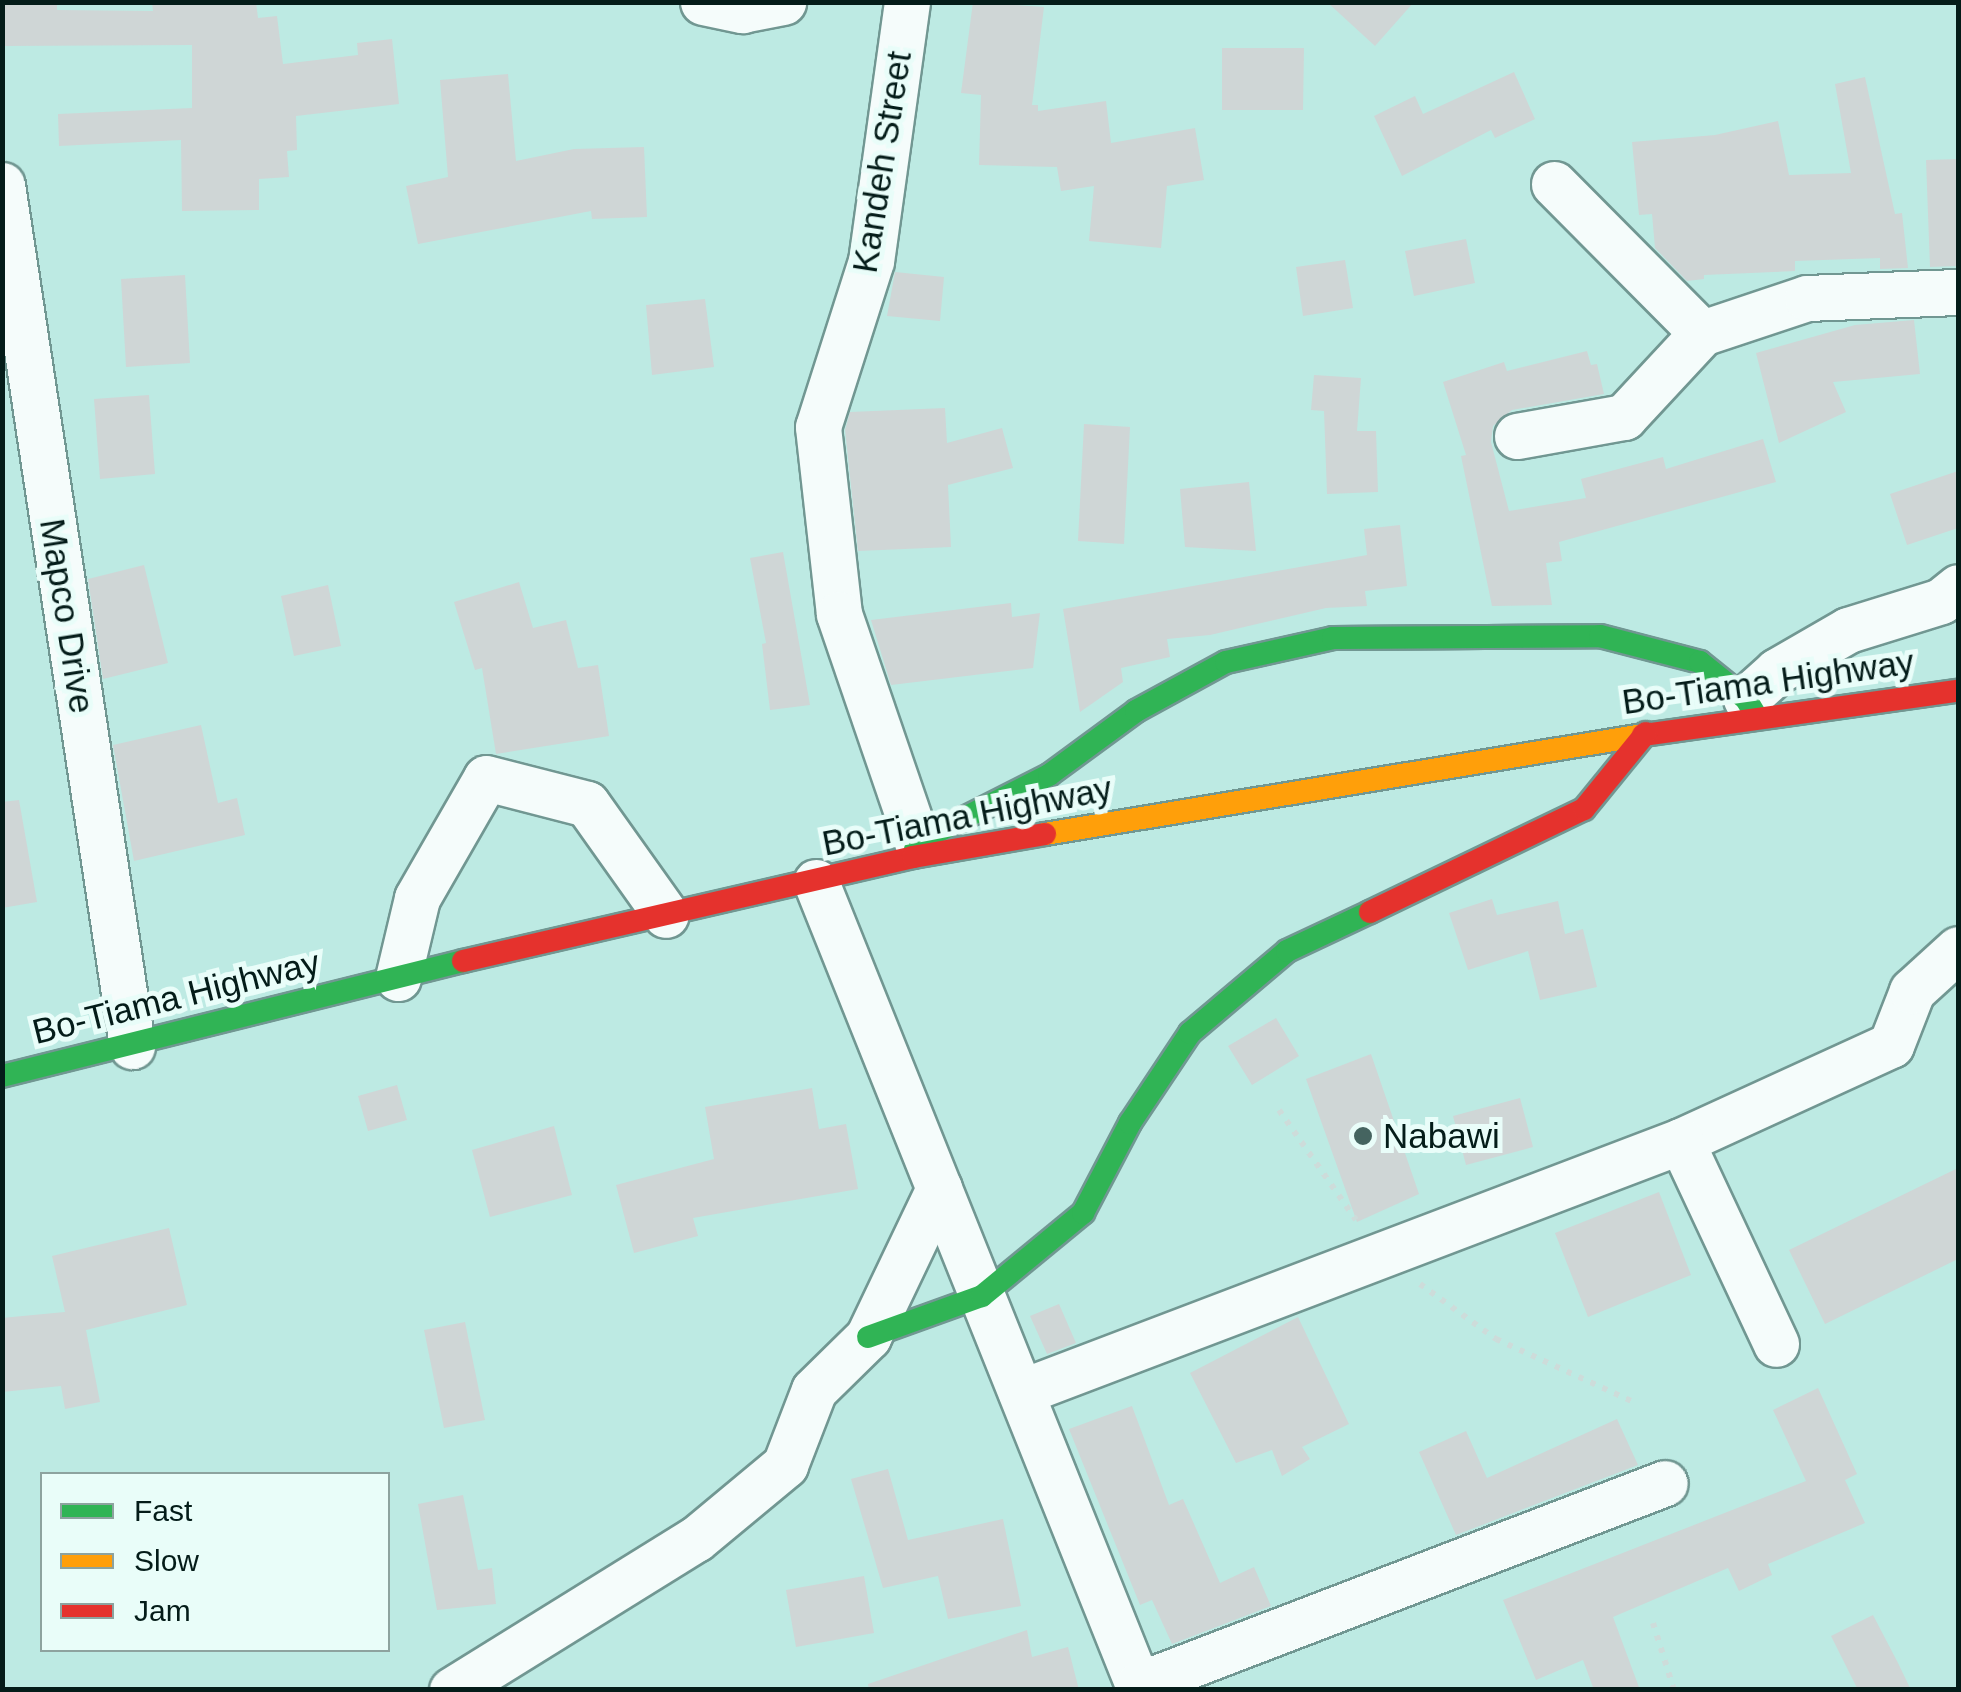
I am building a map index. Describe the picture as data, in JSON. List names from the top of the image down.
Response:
{
  "streets": {
    "main road": ["Bo-Tiama Highway"],
    "street": ["Kandeh Street", "Mapco Drive"]
  },
  "crossings": [
    ["Kandeh Street", "Bo-Tiama Highway"],
    ["Mapco Drive", "Bo-Tiama Highway"]
  ],
  "places": ["Nabawi"],
  "legend": ["Fast", "Slow", "Jam"]
}
